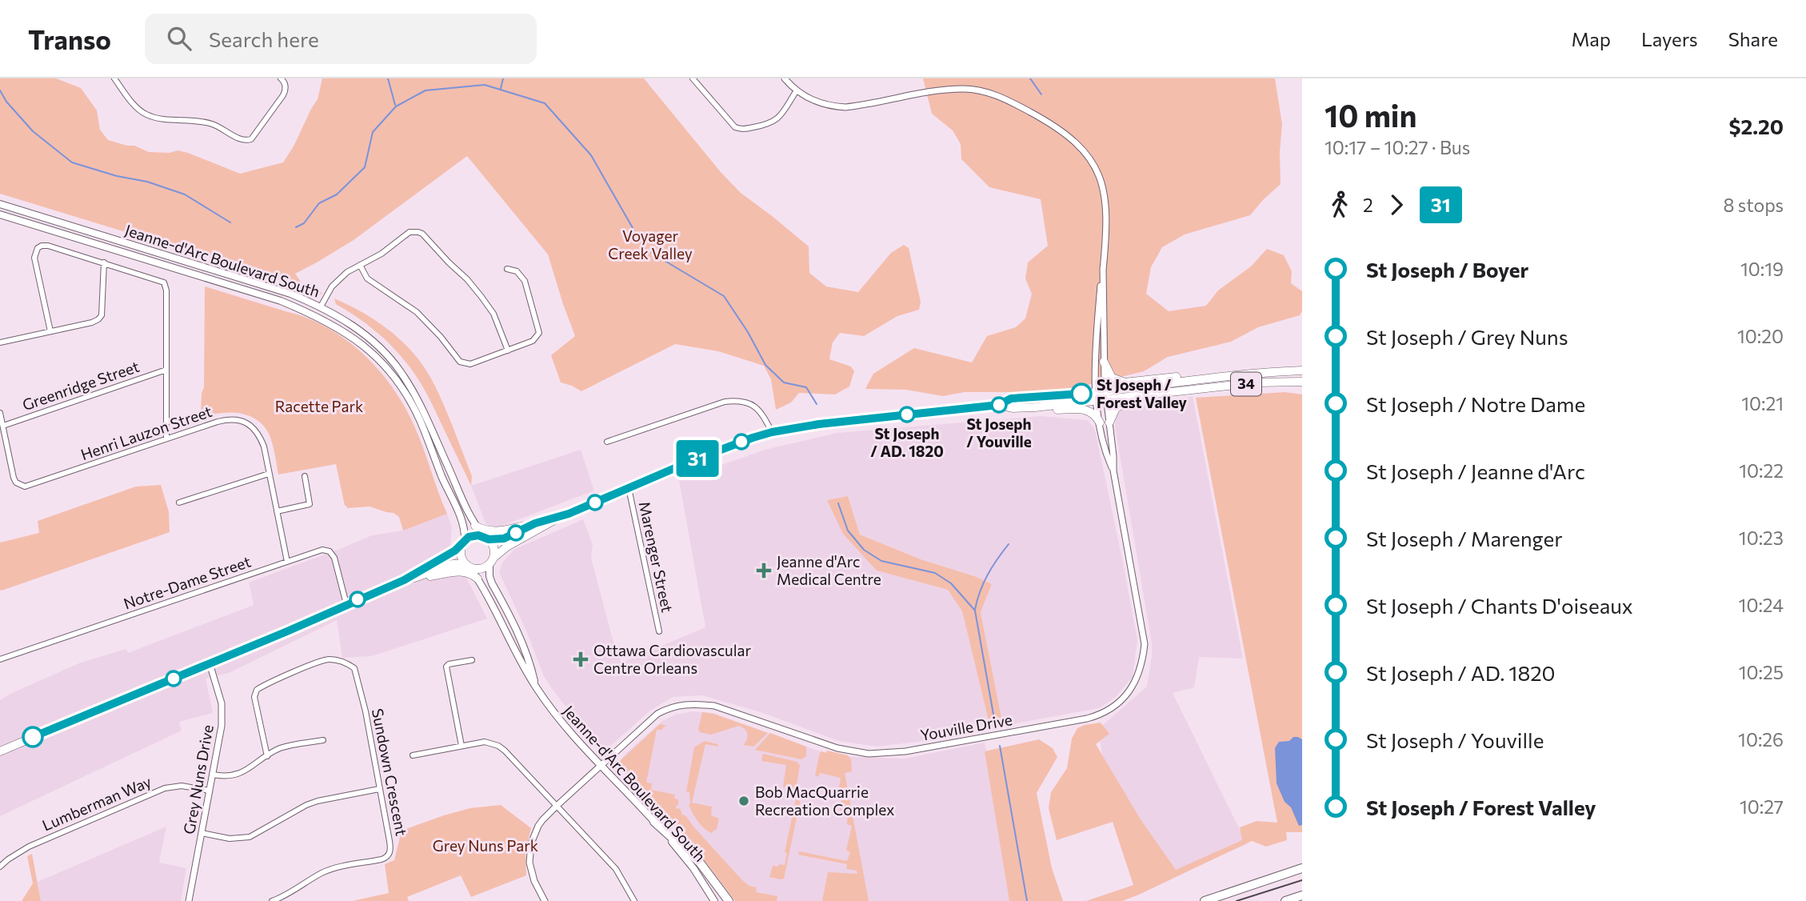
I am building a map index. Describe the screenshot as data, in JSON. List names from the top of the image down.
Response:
{
  "streets": {
    "main road": ["Jeanne-d'Arc Boulevard South", "34"],
    "street": [
      "Greenridge Street",
      "Henri Lauzon Street",
      "Marenger Street",
      "Notre-Dame Street",
      "Youville Drive",
      "Sundown Crescent",
      "Grey Nuns Drive",
      "Lumberman Way"
    ]
  },
  "crossings": [
    ["Jeanne-d'Arc Boulevard South", "34"],
    ["Jeanne-d'Arc Boulevard South", "Youville Drive"],
    ["34", "Marenger Street"],
    ["34", "Notre-Dame Street"],
    ["34", "Youville Drive"],
    ["34", "Grey Nuns Drive"],
    ["Greenridge Street", "Henri Lauzon Street"],
    ["Henri Lauzon Street", "Notre-Dame Street"],
    ["Grey Nuns Drive", "Lumberman Way"]
  ],
  "parks": ["Voyager Creek Valley", "Racette Park", "Grey Nuns Park"],
  "places": {
    "other": [
      "St Joseph / Forest Valley",
      "St Joseph / Youville",
      "St Joseph / AD. 1820",
      "Bob MacQuarrie Recreation Complex"
    ],
    "health": ["Jeanne d'Arc Medical Centre", "Ottawa Cardiovascular Centre Orleans"]
  },
  "lines": ["bus line 31"],
  "page": {
    "header": "Transo",
    "search": "Search here",
    "nav": ["Map", "Layers", "Share"],
    "on_map": "31",
    "heading": ["10 min", "10:17 – 10:27 · Bus", "$2.20"],
    "legs": ["2", "31", "8 stops"],
    "list": [
      {
        "name": "St Joseph / Boyer",
        "value": "10:19"
      },
      {
        "name": "St Joseph / Grey Nuns",
        "value": "10:20"
      },
      {
        "name": "St Joseph / Notre Dame",
        "value": "10:21"
      },
      {
        "name": "St Joseph / Jeanne d'Arc",
        "value": "10:22"
      },
      {
        "name": "St Joseph / Marenger",
        "value": "10:23"
      },
      {
        "name": "St Joseph / Chants D'oiseaux",
        "value": "10:24"
      },
      {
        "name": "St Joseph / AD. 1820",
        "value": "10:25"
      },
      {
        "name": "St Joseph / Youville",
        "value": "10:26"
      },
      {
        "name": "St Joseph / Forest Valley",
        "value": "10:27"
      }
    ]
  }
}
